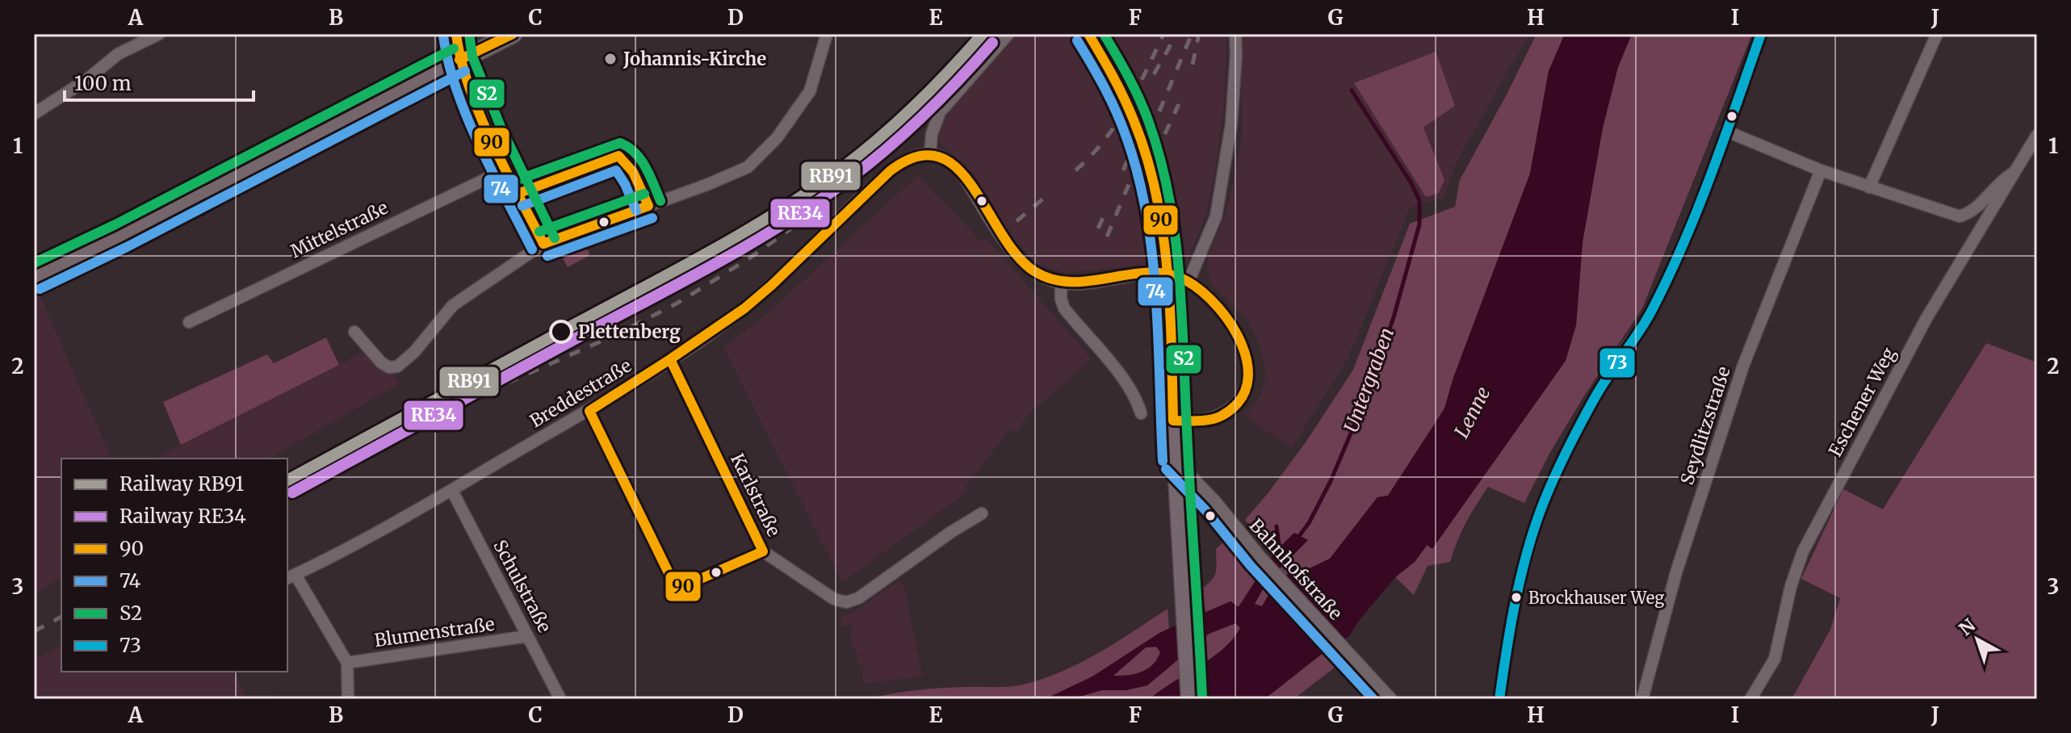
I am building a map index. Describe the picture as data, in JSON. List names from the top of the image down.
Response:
{
  "streets": {
    "street": [
      "Mittelstraße",
      "Breddestraße",
      "Eschener Weg",
      "Seydlitzstraße",
      "Karlstraße",
      "Bahnhofstraße",
      "Schulstraße",
      "Blumenstraße"
    ]
  },
  "crossings": [
    ["Breddestraße", "Karlstraße"],
    ["Breddestraße", "Schulstraße"],
    ["Schulstraße", "Blumenstraße"]
  ],
  "water": ["Untergraben", "Lenne"],
  "places": ["Johannis-Kirche", "Plettenberg", "Brockhauser Weg"],
  "lines": [
    "rail line RB91",
    "transit line 90",
    "transit line S2",
    "transit line 73",
    "transit line 74",
    "rail line RE34"
  ],
  "legend": [
    "Railway RB91",
    "Railway RE34",
    "90",
    "74",
    "S2",
    "73"
  ],
  "scale_bar": "100 m",
  "north": "top left",
  "grid": {
    "columns": [
      "A",
      "B",
      "C",
      "D",
      "E",
      "F",
      "G",
      "H",
      "I",
      "J"
    ],
    "rows": ["1", "2", "3"]
  }
}
